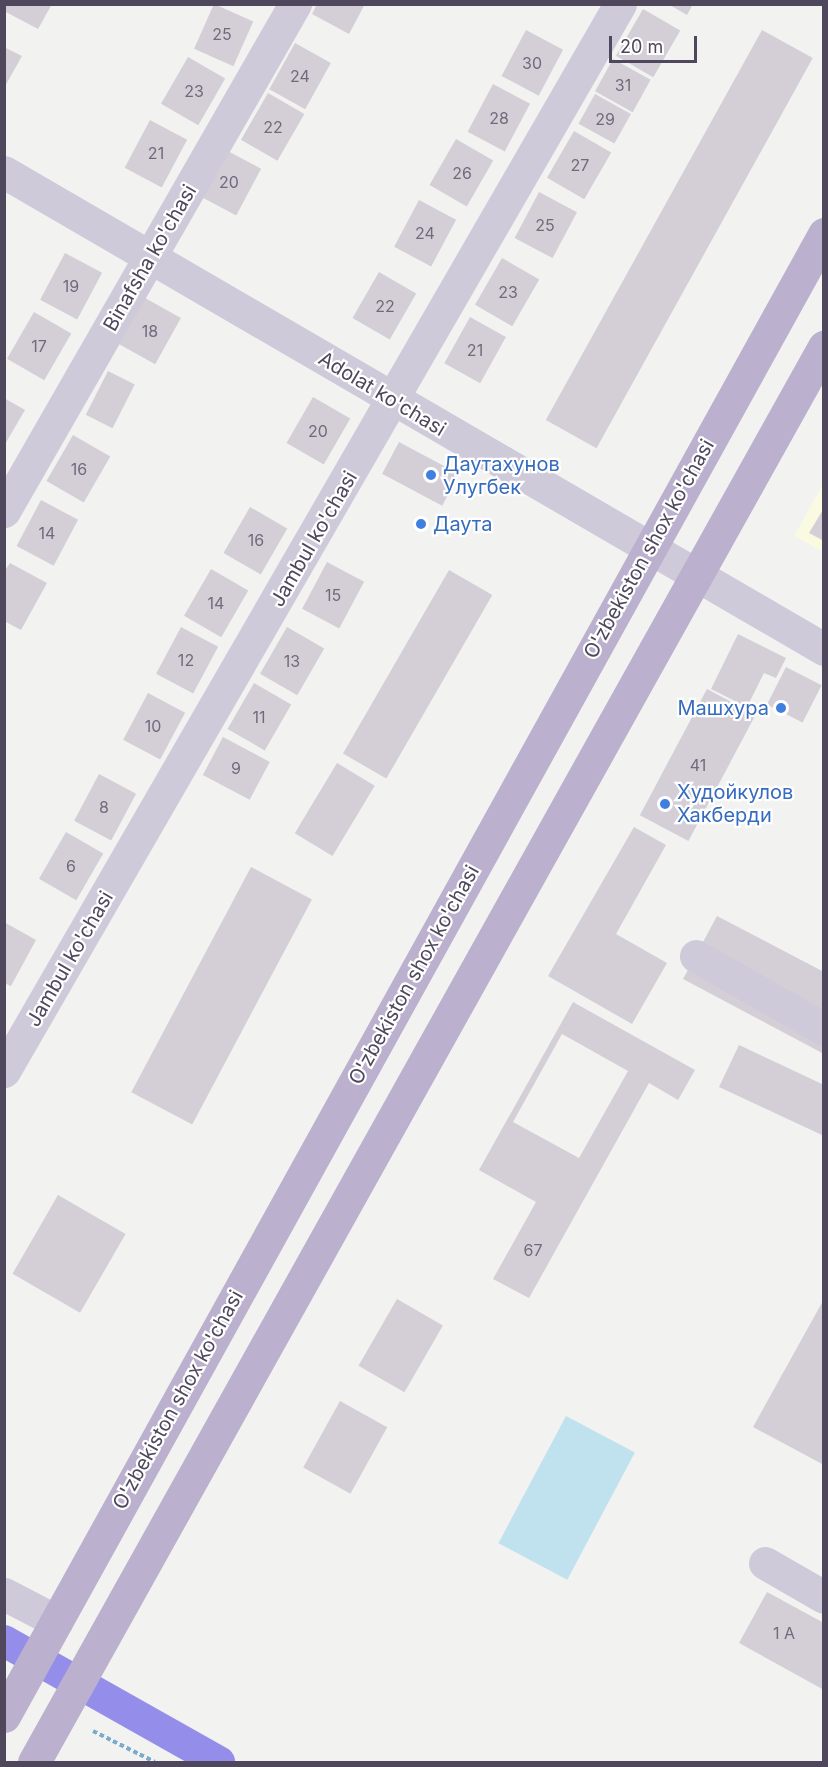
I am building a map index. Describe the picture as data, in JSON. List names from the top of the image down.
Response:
{
  "streets": {
    "main road": ["O'zbekiston shox ko'chasi"],
    "street": ["Binafsha ko'chasi", "Adolat ko'chasi", "Jambul ko'chasi"]
  },
  "crossings": [
    ["Binafsha ko'chasi", "Adolat ko'chasi"],
    ["Adolat ko'chasi", "Jambul ko'chasi"],
    ["Adolat ko'chasi", "O'zbekiston shox ko'chasi"]
  ],
  "places": [
    "Даутахунов Улугбек",
    "Даута",
    "Машхура",
    "Худойкулов Хакберди"
  ],
  "house_numbers": [
    "25",
    "30",
    "24",
    "31",
    "23",
    "28",
    "29",
    "22",
    "21",
    "27",
    "26",
    "20",
    "25",
    "24",
    "19",
    "23",
    "22",
    "18",
    "17",
    "21",
    "20",
    "16",
    "14",
    "16",
    "15",
    "14",
    "12",
    "13",
    "11",
    "10",
    "41",
    "9",
    "8",
    "6",
    "67",
    "1 А"
  ],
  "scale_bar": "20 m"
}
